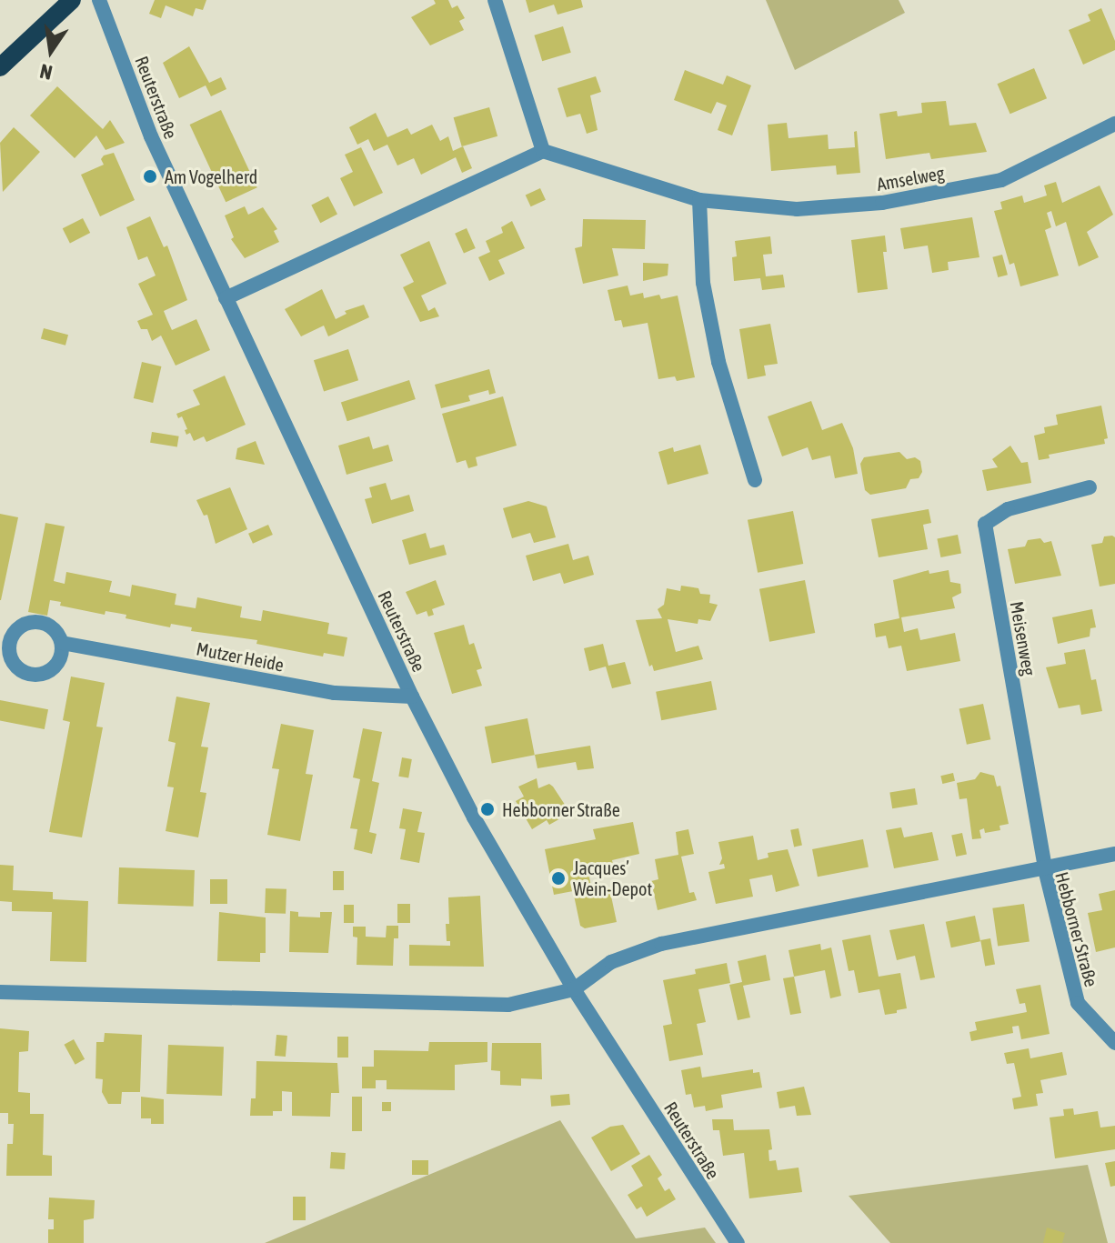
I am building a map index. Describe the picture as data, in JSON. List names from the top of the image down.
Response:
{
  "streets": {
    "street": [
      "Reuterstraße",
      "Amselweg",
      "Meisenweg",
      "Mutzer Heide",
      "Hebborner Straße"
    ]
  },
  "crossings": [
    ["Reuterstraße", "Mutzer Heide"],
    ["Reuterstraße", "Hebborner Straße"],
    ["Meisenweg", "Hebborner Straße"]
  ],
  "places": ["Am Vogelherd", "Hebborner Straße", "Jacques’ Wein-Depot"],
  "north": "bottom"
}
